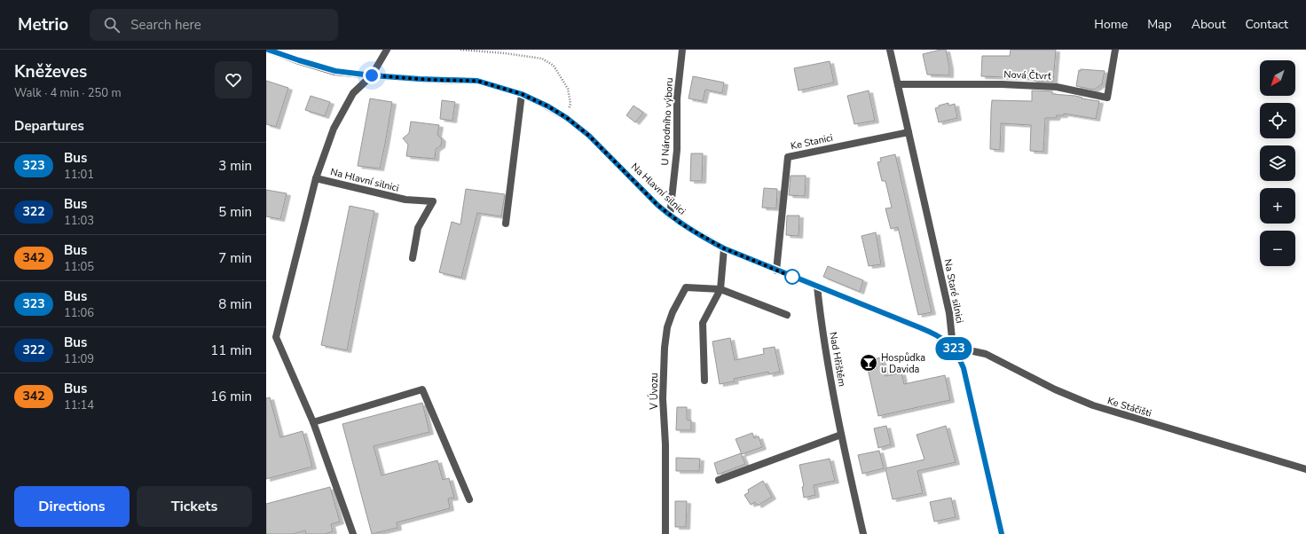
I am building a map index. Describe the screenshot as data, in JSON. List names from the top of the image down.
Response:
{
  "streets": {
    "street": [
      "Nová Čtvrť",
      "U Národního výboru",
      "Ke Stanici",
      "Na Hlavní silnici",
      "Na Staré silnici",
      "Nad Hřištěm",
      "V Úvozu",
      "Ke Stáčišti"
    ]
  },
  "crossings": [
    ["Nová Čtvrť", "Na Staré silnici"],
    ["U Národního výboru", "Na Hlavní silnici"],
    ["Ke Stanici", "Na Hlavní silnici"],
    ["Ke Stanici", "Na Staré silnici"],
    ["Na Hlavní silnici", "Na Staré silnici"],
    ["Na Hlavní silnici", "Nad Hřištěm"],
    ["Na Hlavní silnici", "Ke Stáčišti"],
    ["Na Staré silnici", "Ke Stáčišti"]
  ],
  "places": {
    "bar": ["Hospůdka u Davida"]
  },
  "lines": ["bus line 323"],
  "north": "bottom left",
  "page": {
    "header": "Metrio",
    "search": "Search here",
    "nav": [
      "Home",
      "Map",
      "About",
      "Contact"
    ],
    "heading": [
      ["Kněževes", "Walk · 4 min · 250 m"],
      "Departures"
    ],
    "on_map": "323",
    "map_buttons": ["+", "−"],
    "list": [
      {
        "mark": "323",
        "name": "Bus",
        "note": "11:01",
        "value": "3 min"
      },
      {
        "mark": "322",
        "name": "Bus",
        "note": "11:03",
        "value": "5 min"
      },
      {
        "mark": "342",
        "name": "Bus",
        "note": "11:05",
        "value": "7 min"
      },
      {
        "mark": "323",
        "name": "Bus",
        "note": "11:06",
        "value": "8 min"
      },
      {
        "mark": "322",
        "name": "Bus",
        "note": "11:09",
        "value": "11 min"
      },
      {
        "mark": "342",
        "name": "Bus",
        "note": "11:14",
        "value": "16 min"
      }
    ],
    "buttons": ["Directions", "Tickets"]
  }
}
